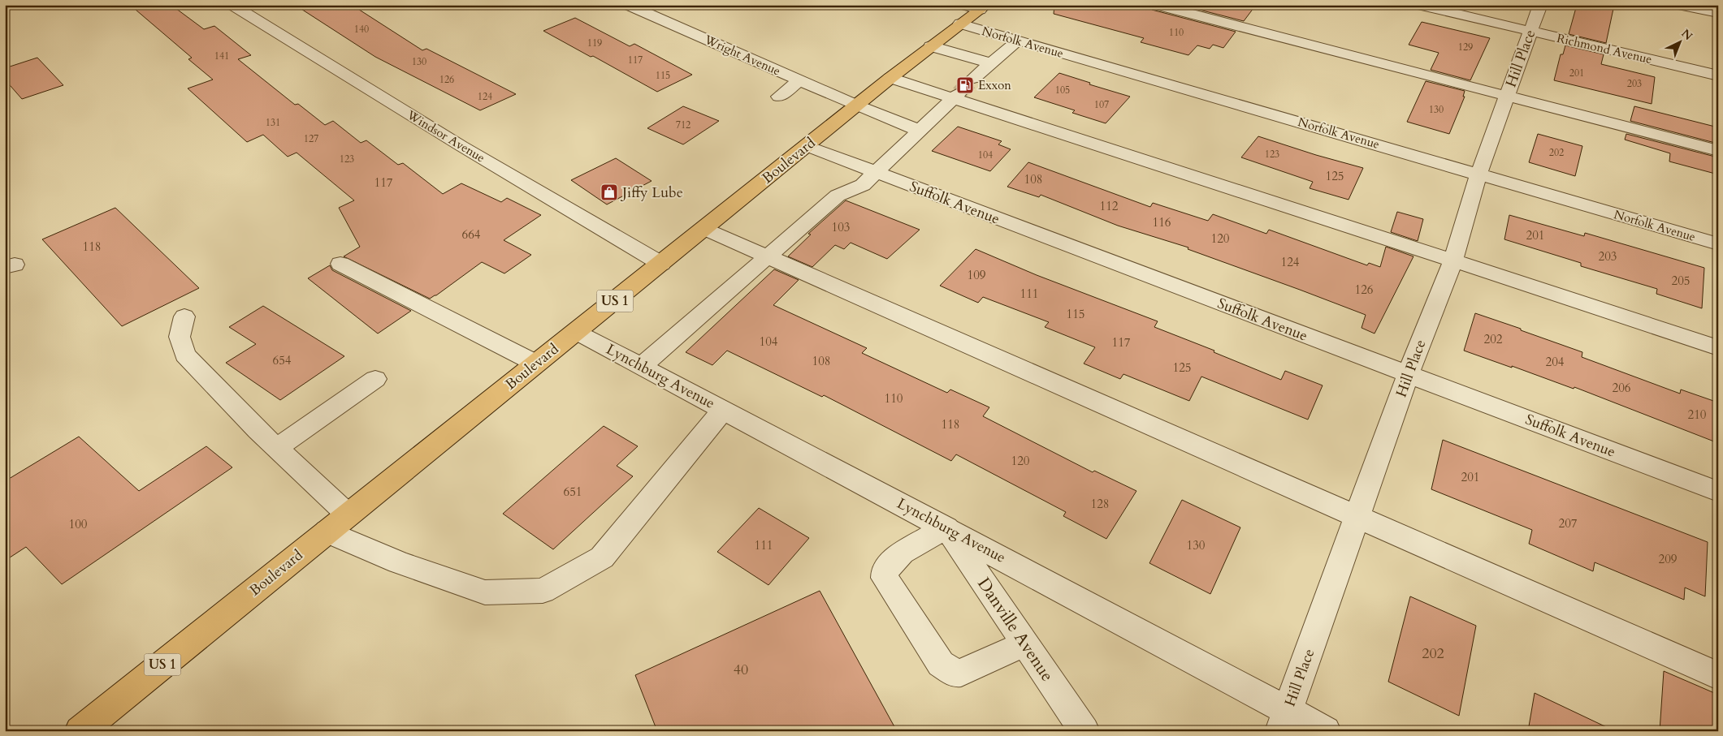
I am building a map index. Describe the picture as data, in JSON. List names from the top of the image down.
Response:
{
  "streets": {
    "main road": ["Boulevard", "US 1"],
    "street": [
      "Norfolk Avenue",
      "Richmond Avenue",
      "Wright Avenue",
      "Hill Place",
      "Windsor Avenue",
      "Suffolk Avenue",
      "Lynchburg Avenue",
      "Danville Avenue"
    ]
  },
  "crossings": [
    ["Norfolk Avenue", "Hill Place"],
    ["Norfolk Avenue", "Boulevard"],
    ["Richmond Avenue", "Hill Place"],
    ["Wright Avenue", "Boulevard"],
    ["Hill Place", "Suffolk Avenue"],
    ["Hill Place", "Lynchburg Avenue"],
    ["Windsor Avenue", "Boulevard"],
    ["Boulevard", "Suffolk Avenue"],
    ["Boulevard", "Lynchburg Avenue"],
    ["Lynchburg Avenue", "Danville Avenue"]
  ],
  "places": {
    "fuel station": ["Exxon"],
    "shop": ["Jiffy Lube"]
  },
  "house_numbers": [
    "140",
    "110",
    "119",
    "129",
    "141",
    "117",
    "130",
    "201",
    "115",
    "126",
    "203",
    "105",
    "124",
    "107",
    "130",
    "131",
    "712",
    "127",
    "202",
    "123",
    "104",
    "123",
    "125",
    "108",
    "117",
    "112",
    "116",
    "103",
    "664",
    "201",
    "120",
    "118",
    "203",
    "124",
    "109",
    "205",
    "126",
    "111",
    "115",
    "202",
    "104",
    "117",
    "654",
    "108",
    "204",
    "125",
    "206",
    "110",
    "210",
    "118",
    "120",
    "201",
    "651",
    "128",
    "207",
    "100",
    "111",
    "130",
    "209",
    "202",
    "40"
  ],
  "north": "top right"
}
